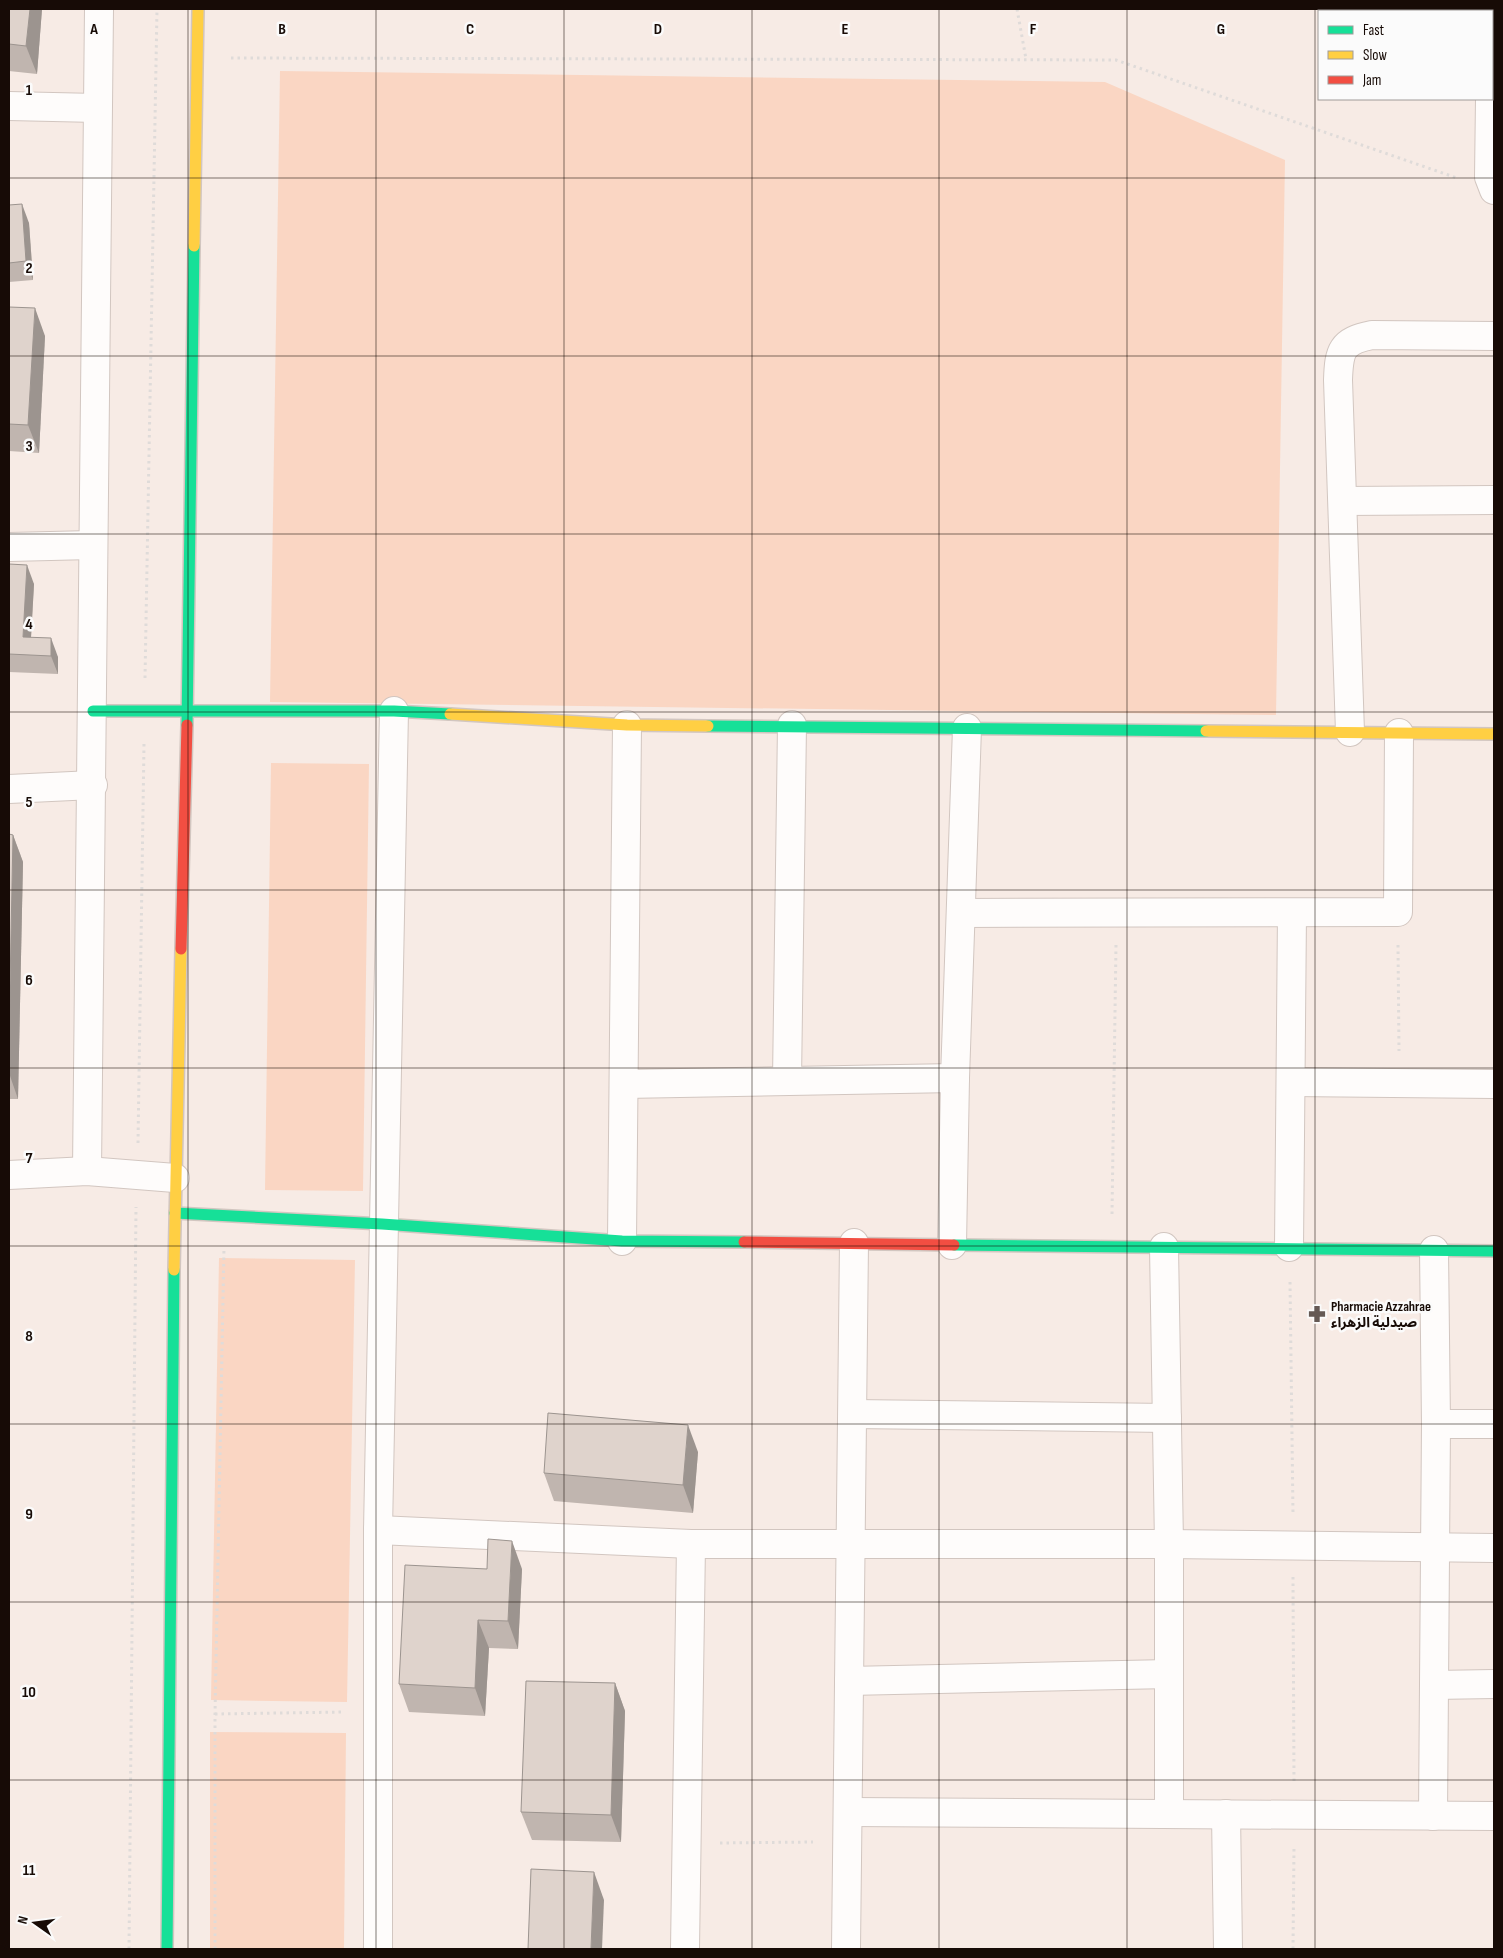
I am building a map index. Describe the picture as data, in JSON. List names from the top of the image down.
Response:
{
  "places": {
    "pharmacy": ["Pharmacie Azzahrae صيدلية الزهراء"]
  },
  "legend": ["Fast", "Slow", "Jam"],
  "north": "left",
  "grid": {
    "columns": [
      "A",
      "B",
      "C",
      "D",
      "E",
      "F",
      "G"
    ],
    "rows": [
      "1",
      "2",
      "3",
      "4",
      "5",
      "6",
      "7",
      "8",
      "9",
      "10",
      "11"
    ]
  }
}
